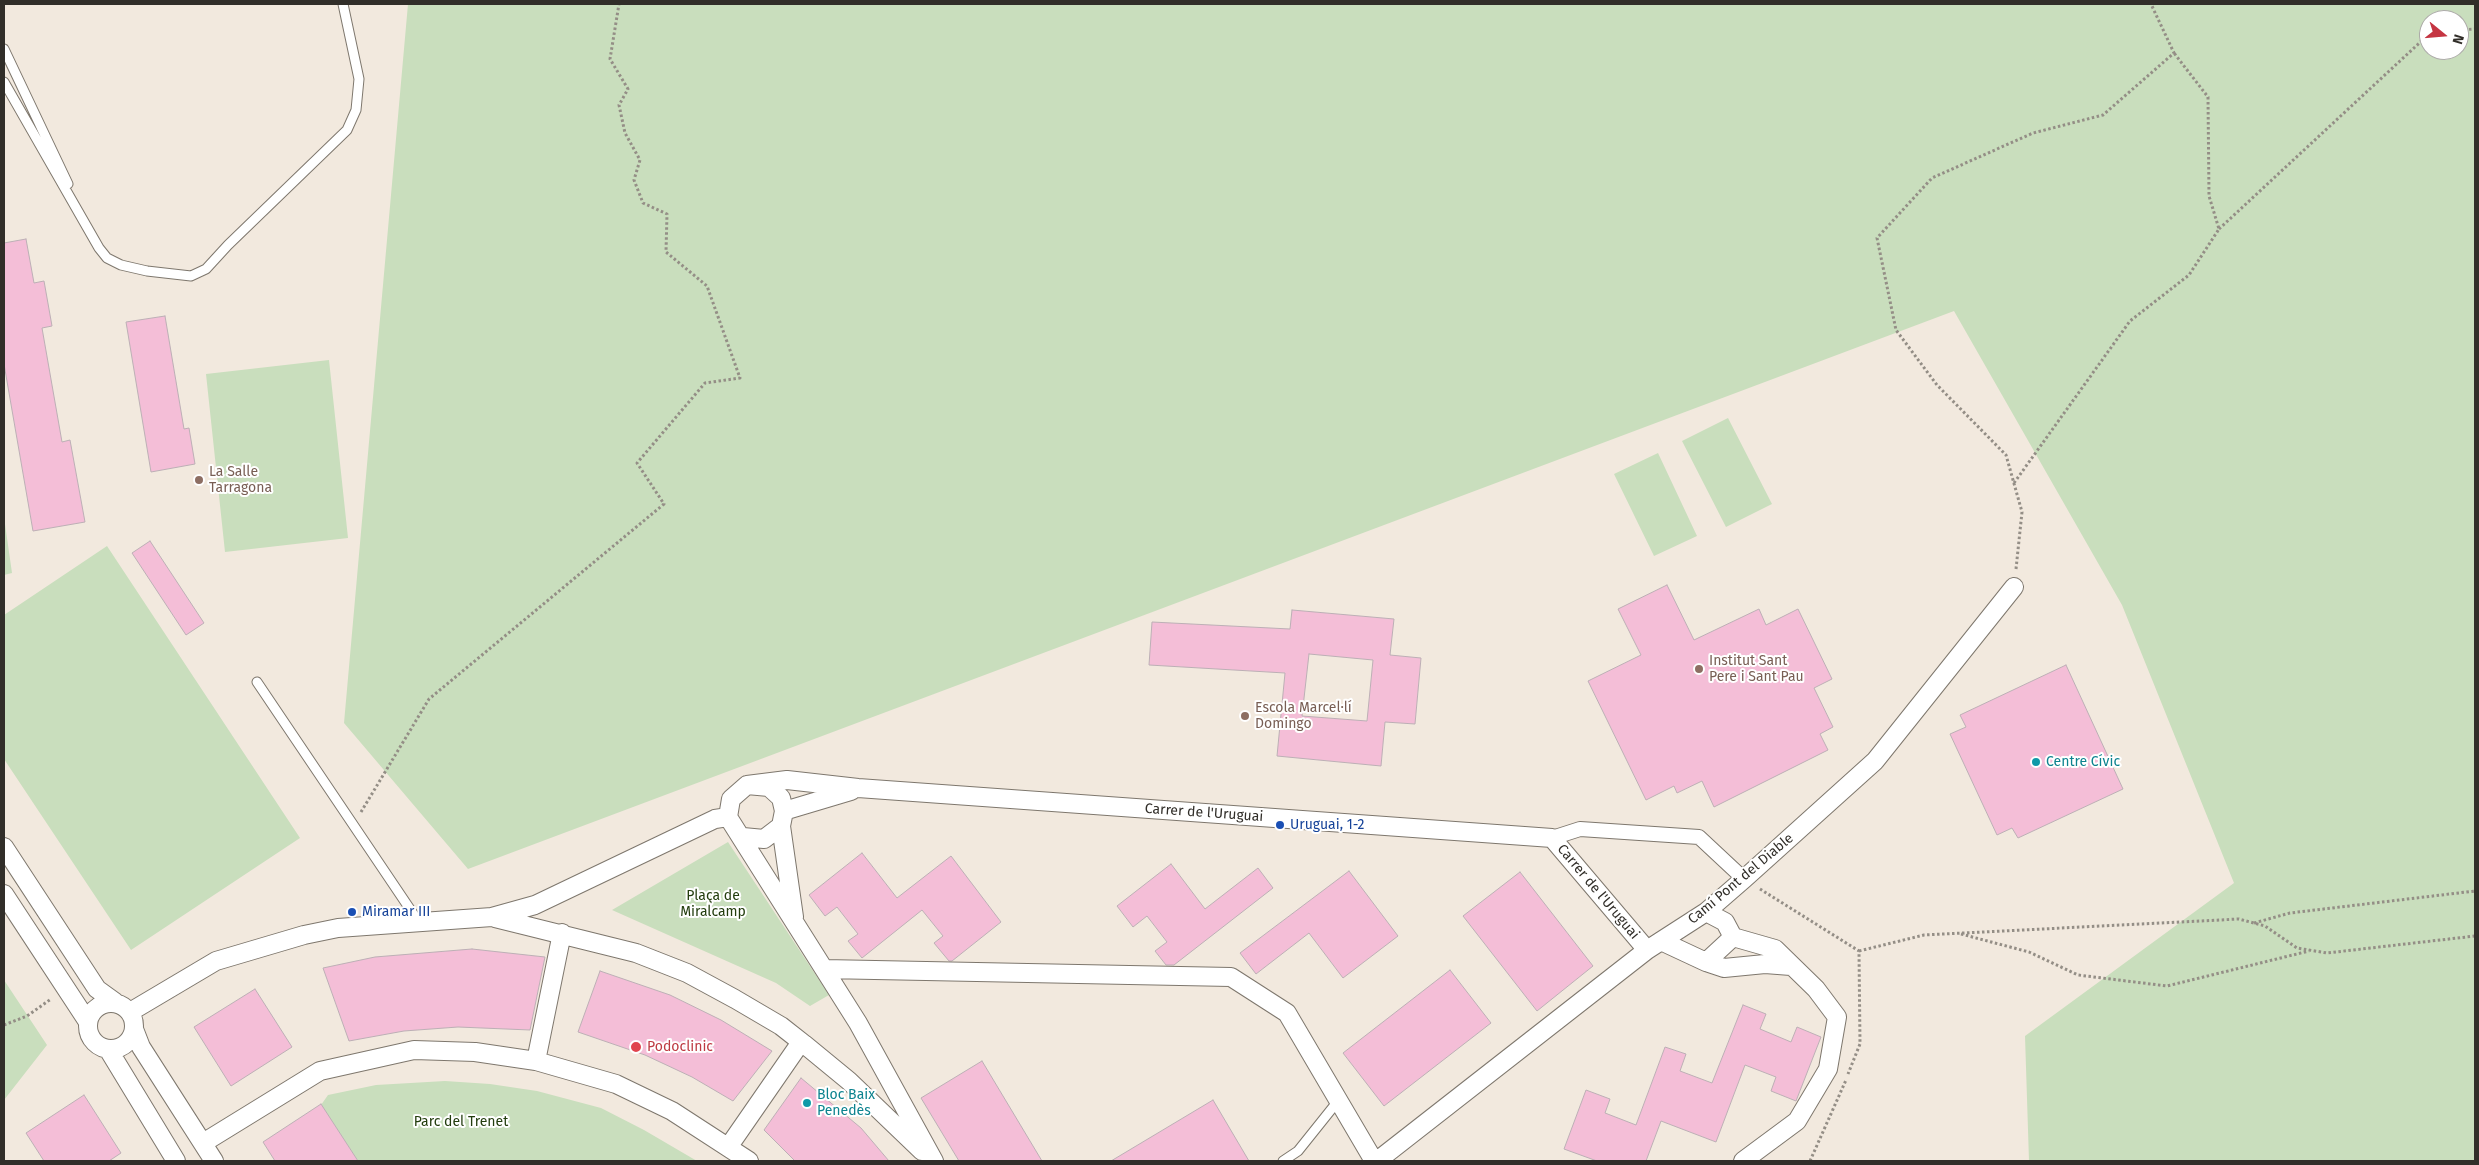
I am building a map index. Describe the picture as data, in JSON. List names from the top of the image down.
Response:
{
  "streets": {
    "street": ["Carrer de l'Uruguai", "Camí Pont del Diable"]
  },
  "crossings": [
    ["Carrer de l'Uruguai", "Camí Pont del Diable"]
  ],
  "parks": ["Plaça de Miralcamp", "Parc del Trenet"],
  "places": [
    "La Salle Tarragona",
    "Institut Sant Pere i Sant Pau",
    "Escola Marcel·lí Domingo",
    "Centre Cívic",
    "Uruguai, 1-2",
    "Miramar III",
    "Podoclinic",
    "Bloc Baix Penedès"
  ],
  "north": "right"
}
